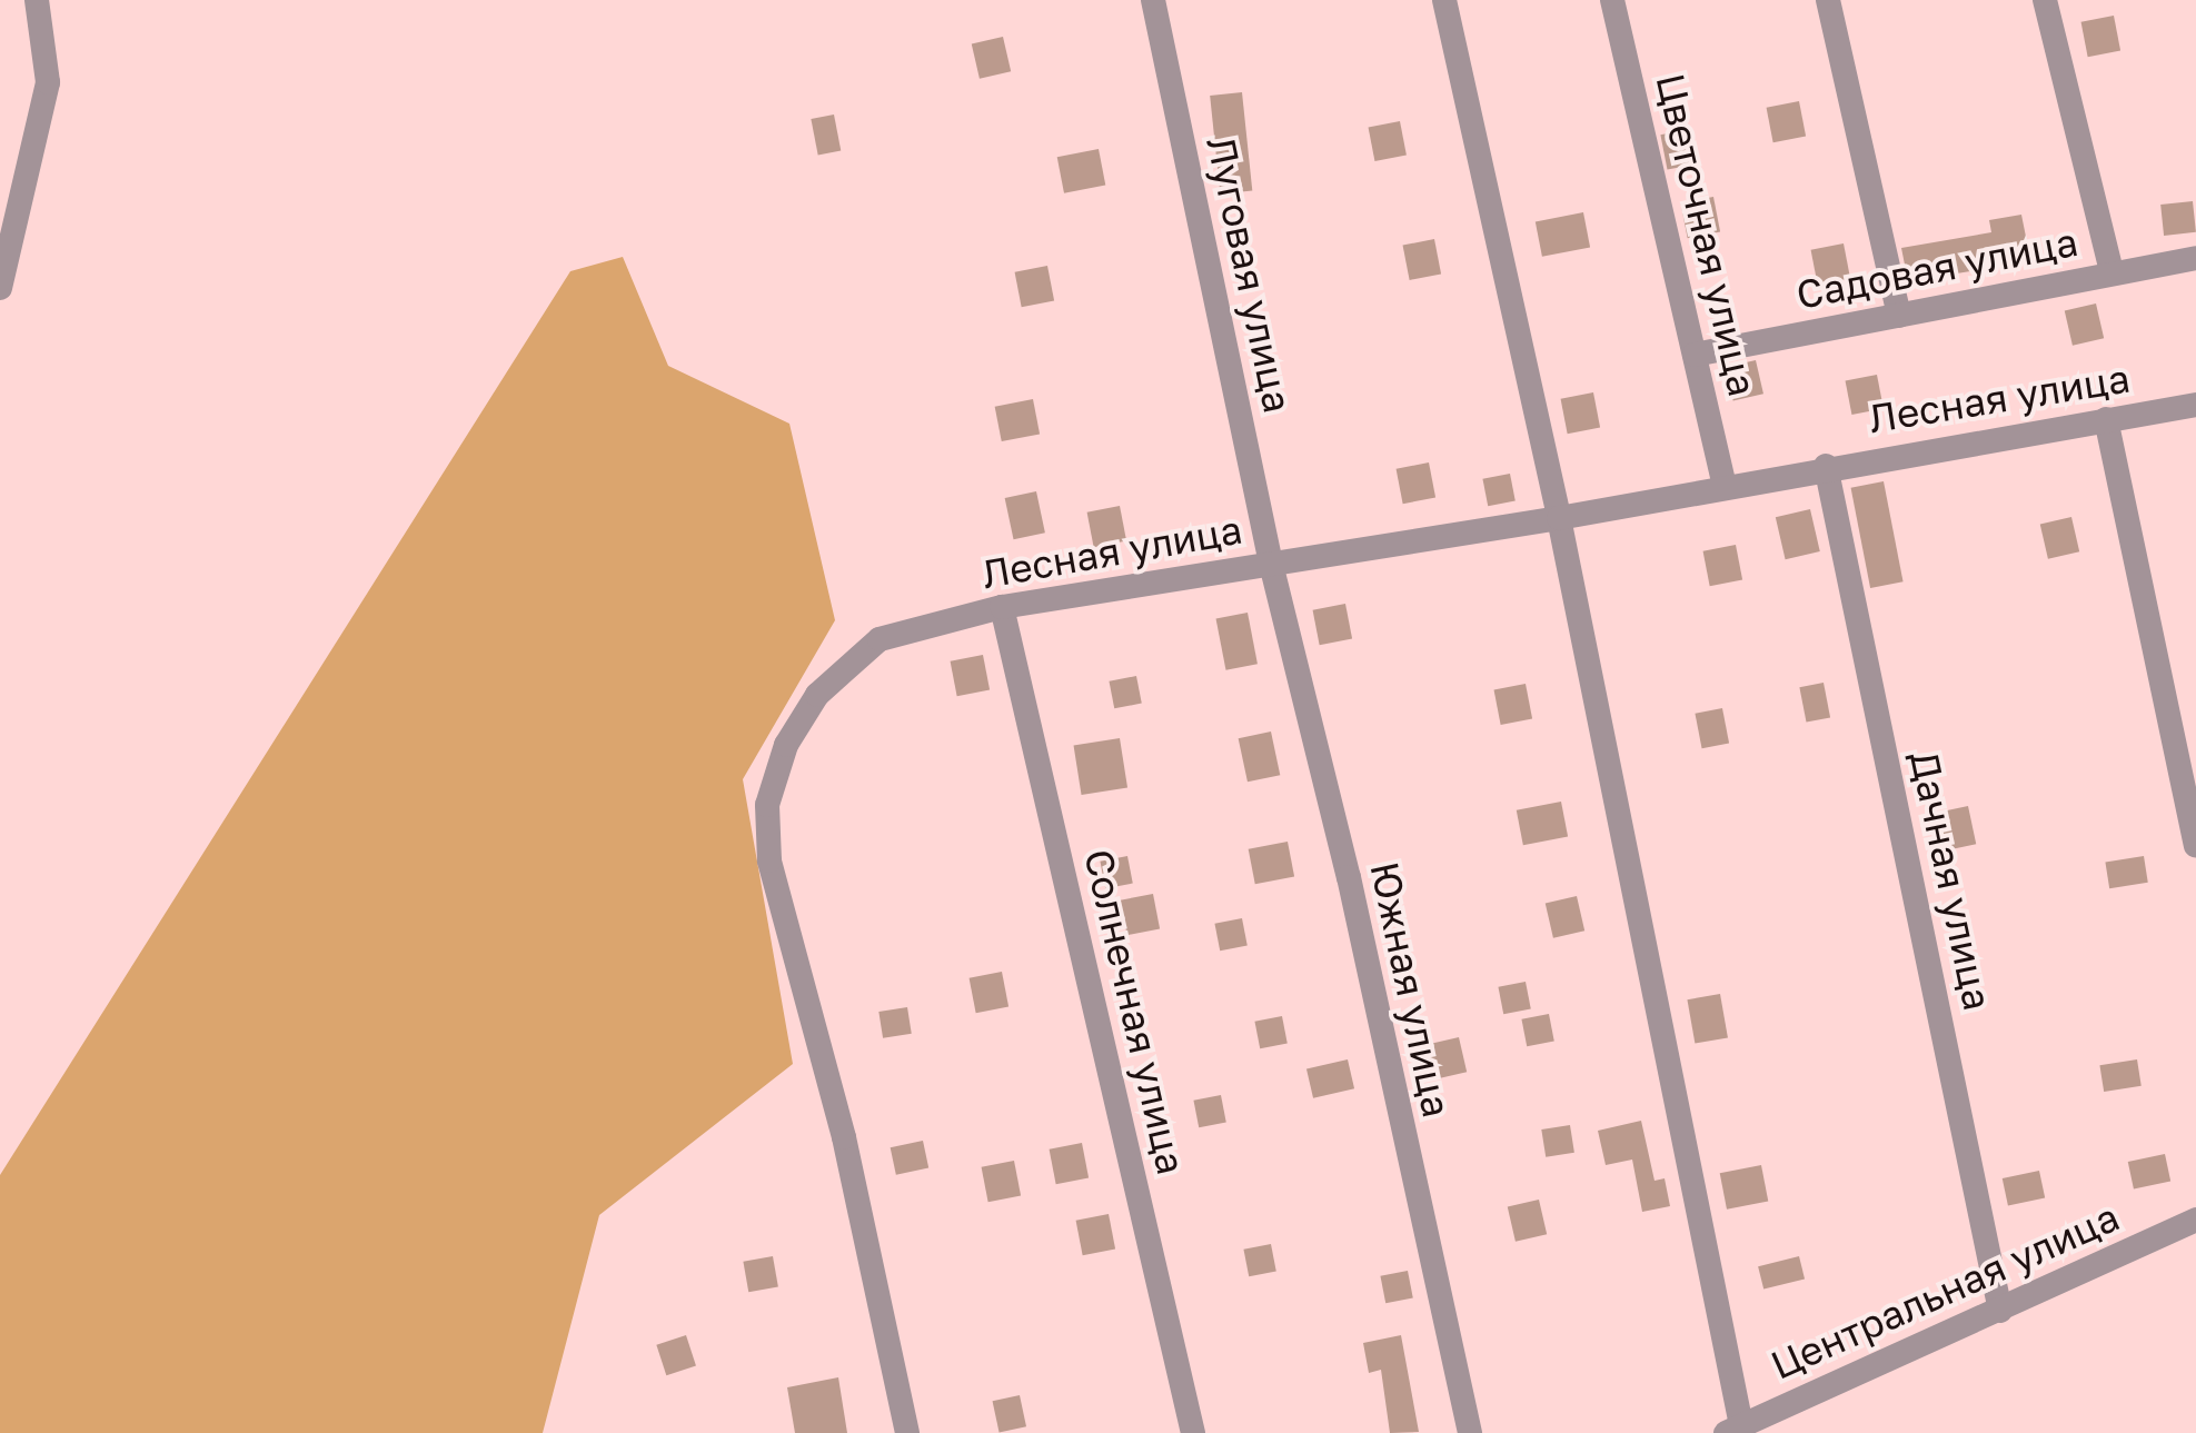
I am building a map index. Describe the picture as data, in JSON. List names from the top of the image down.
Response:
{
  "streets": {
    "street": [
      "Цветочная улица",
      "Садовая улица",
      "Луговая улица",
      "Лесная улица",
      "Дачная улица",
      "Южная улица",
      "Солнечная улица",
      "Центральная улица"
    ]
  },
  "crossings": [
    ["Цветочная улица", "Садовая улица"],
    ["Цветочная улица", "Лесная улица"],
    ["Луговая улица", "Лесная улица"],
    ["Луговая улица", "Южная улица"],
    ["Лесная улица", "Дачная улица"],
    ["Лесная улица", "Южная улица"],
    ["Лесная улица", "Солнечная улица"],
    ["Дачная улица", "Центральная улица"]
  ]
}
